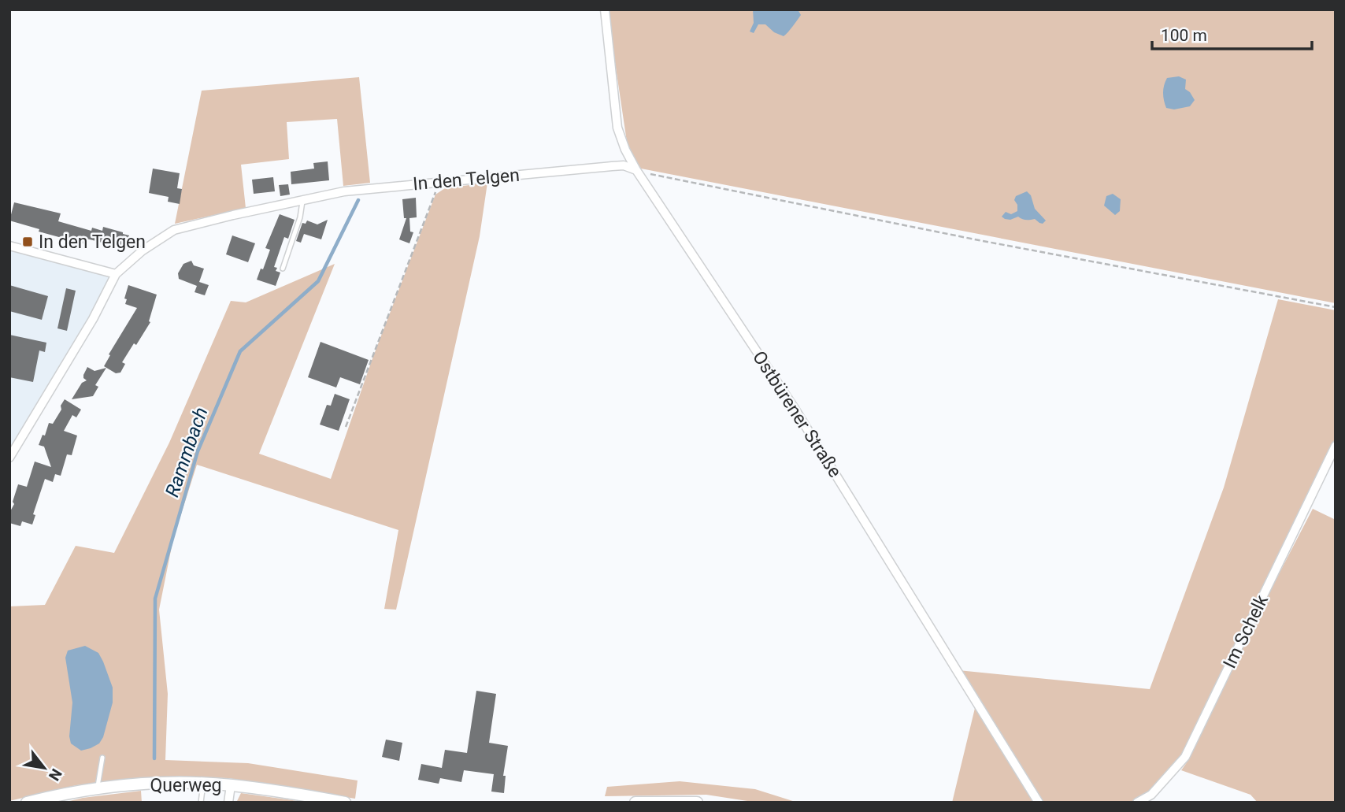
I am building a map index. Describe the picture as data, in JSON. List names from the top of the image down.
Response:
{
  "streets": {
    "street": [
      "In den Telgen",
      "Ostbürener Straße",
      "Im Schelk",
      "Querweg"
    ]
  },
  "crossings": [
    ["In den Telgen", "Ostbürener Straße"]
  ],
  "water": ["Rammbach"],
  "places": {
    "transit": ["In den Telgen"]
  },
  "scale_bar": "100 m",
  "north": "bottom right"
}
